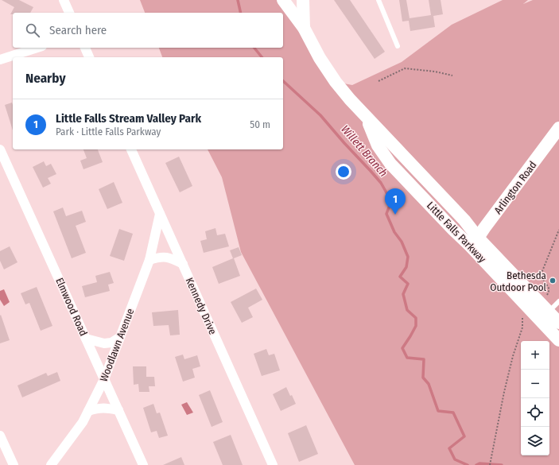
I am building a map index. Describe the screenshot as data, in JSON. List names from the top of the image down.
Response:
{
  "streets": {
    "main road": ["Arlington Road", "Little Falls Parkway"],
    "street": ["Kennedy Drive", "Elmwood Road", "Woodlawn Avenue"]
  },
  "crossings": [
    ["Arlington Road", "Little Falls Parkway"],
    ["Kennedy Drive", "Woodlawn Avenue"],
    ["Elmwood Road", "Woodlawn Avenue"]
  ],
  "water": ["Willett Branch"],
  "places": ["Bethesda Outdoor Pool"],
  "page": {
    "search": "Search here",
    "heading": "Nearby",
    "list": [
      {
        "mark": "1",
        "name": "Little Falls Stream Valley Park",
        "note": "Park · Little Falls Parkway",
        "value": "50 m"
      }
    ],
    "pins": "1",
    "map_buttons": ["+", "−"]
  }
}
